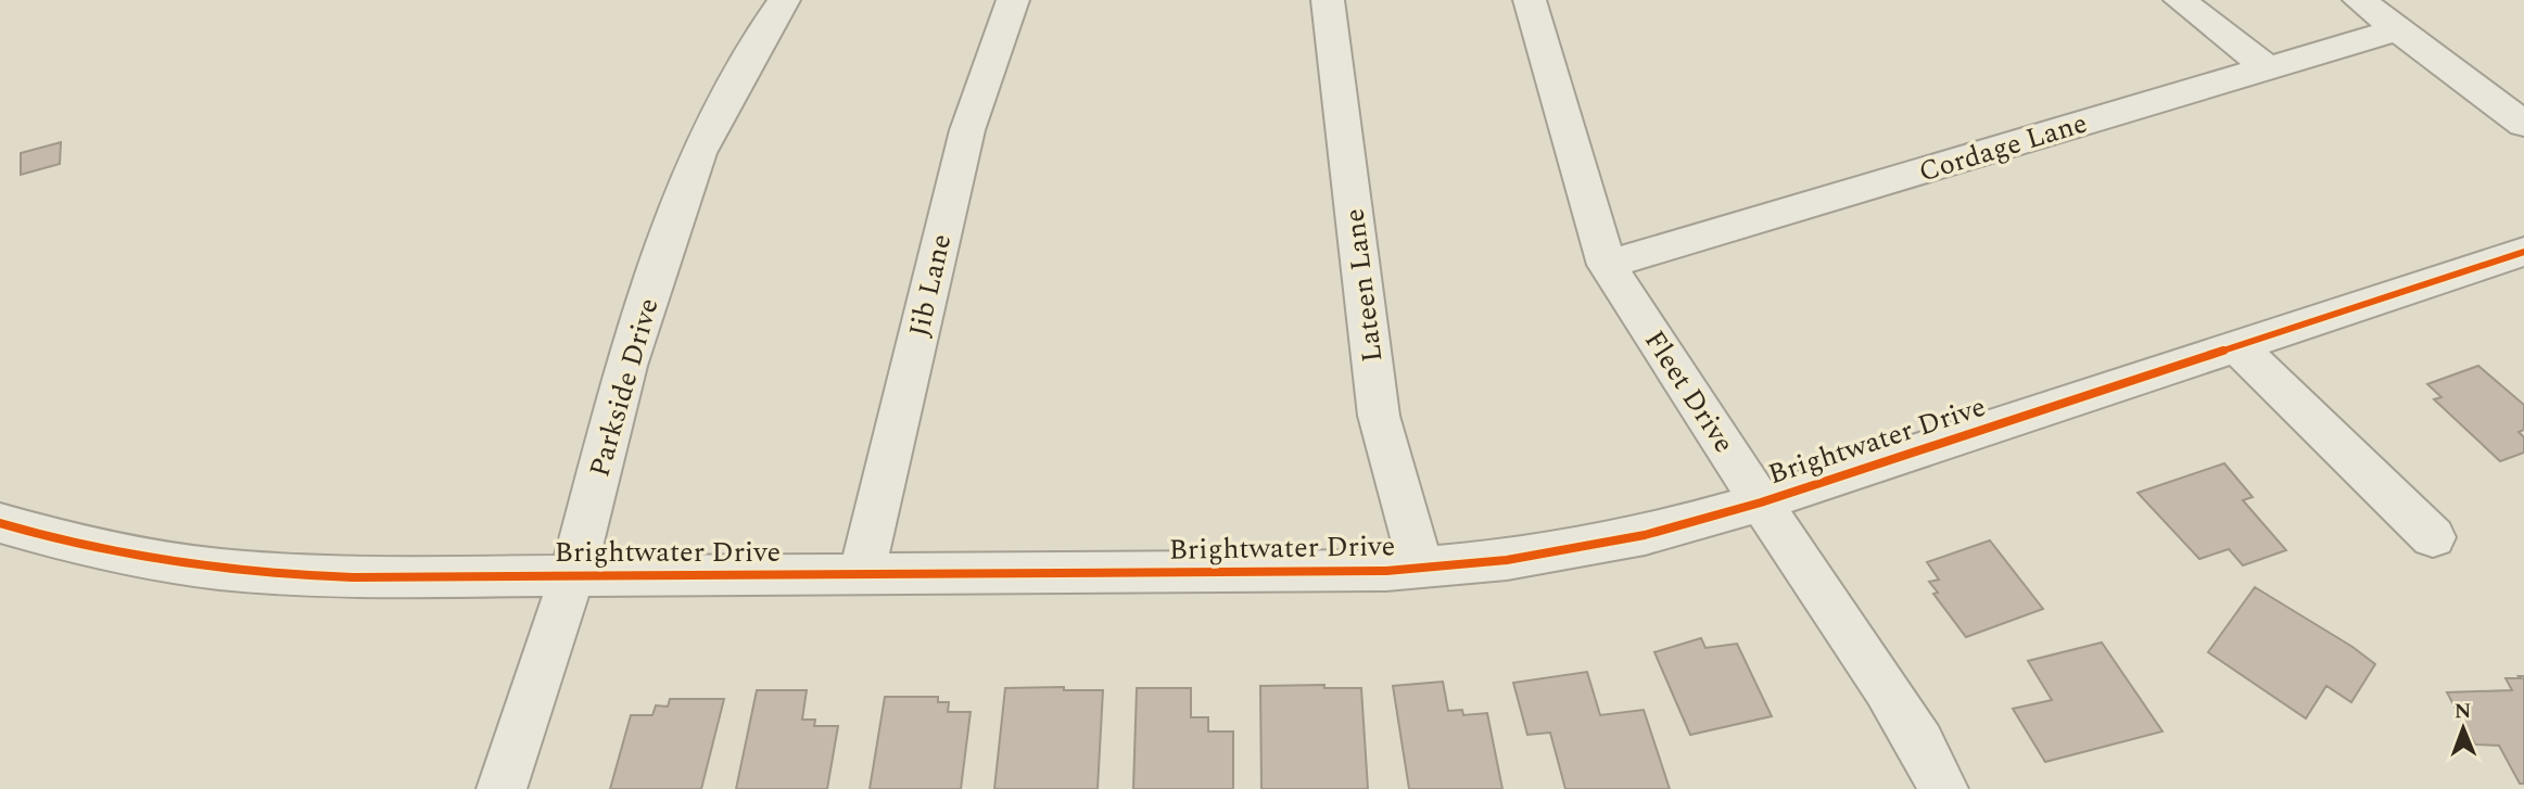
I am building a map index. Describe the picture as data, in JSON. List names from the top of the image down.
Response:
{
  "streets": {
    "street": [
      "Cordage Lane",
      "Jib Lane",
      "Lateen Lane",
      "Parkside Drive",
      "Fleet Drive",
      "Brightwater Drive"
    ]
  },
  "crossings": [
    ["Cordage Lane", "Fleet Drive"],
    ["Jib Lane", "Brightwater Drive"],
    ["Lateen Lane", "Brightwater Drive"],
    ["Parkside Drive", "Brightwater Drive"],
    ["Fleet Drive", "Brightwater Drive"]
  ],
  "north": "top"
}
